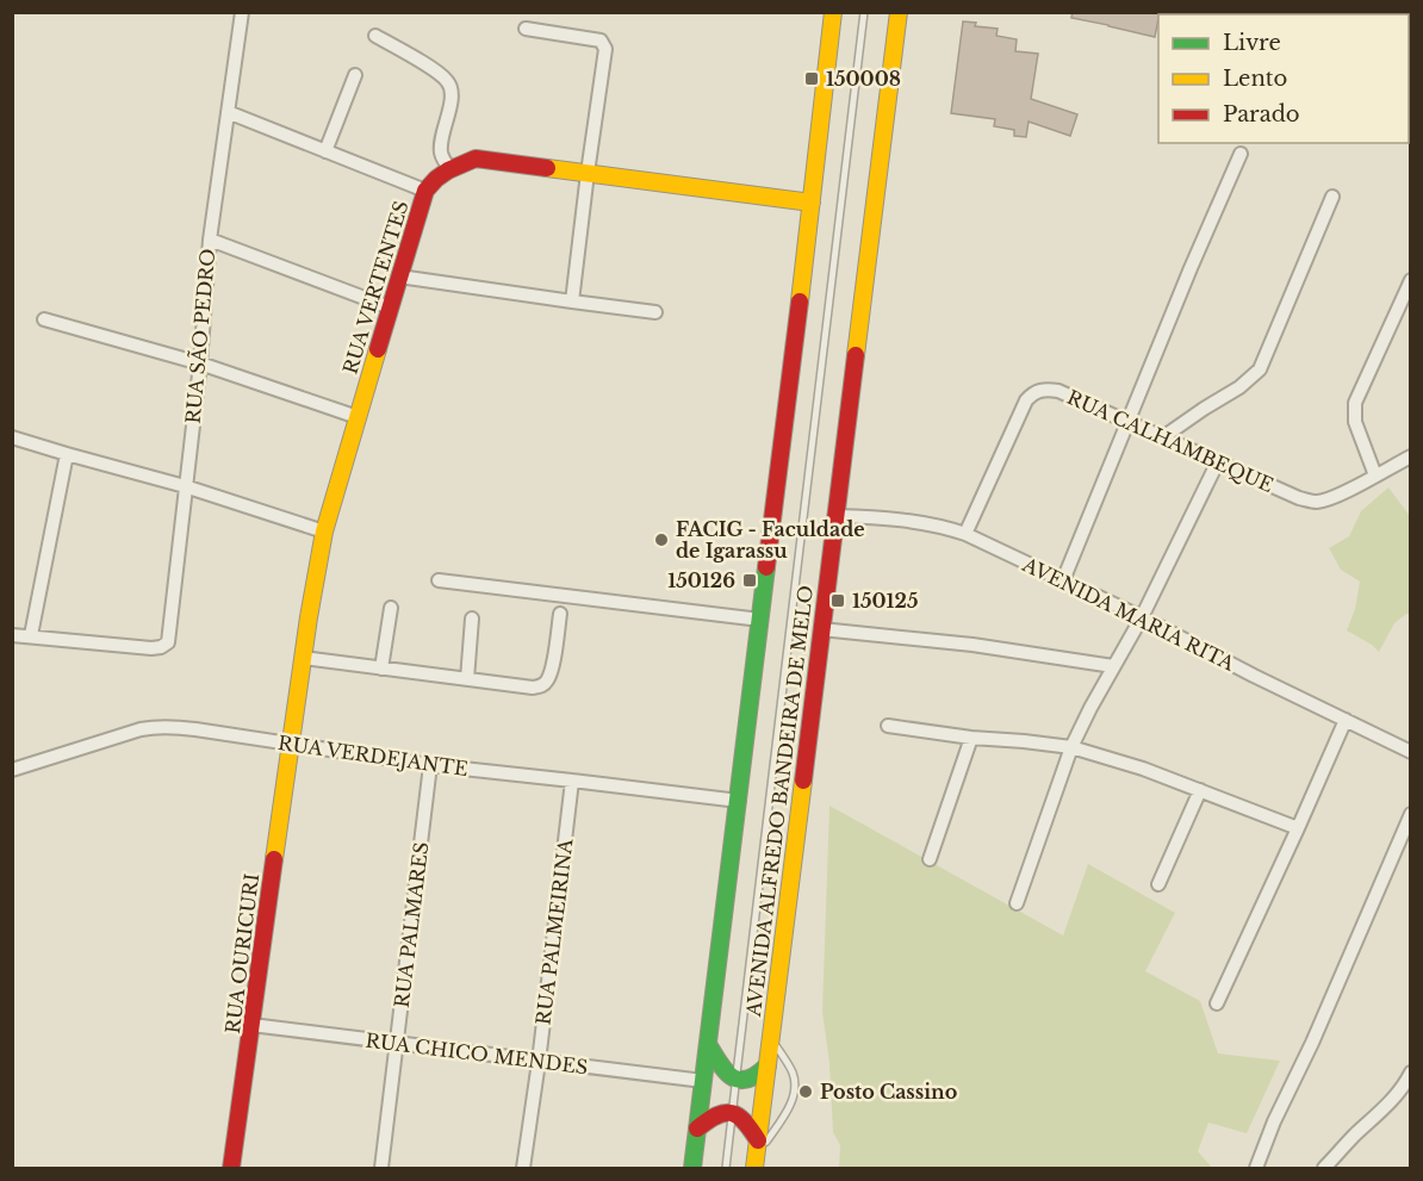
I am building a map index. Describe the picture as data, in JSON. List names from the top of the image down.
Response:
{
  "streets": {
    "main road": ["RUA VERTENTES", "AVENIDA ALFREDO BANDEIRA DE MELO", "RUA OURICURI"],
    "street": [
      "RUA SÃO PEDRO",
      "RUA CALHAMBEQUE",
      "AVENIDA MARIA RITA",
      "RUA VERDEJANTE",
      "RUA PALMARES",
      "RUA PALMEIRINA",
      "RUA CHICO MENDES"
    ]
  },
  "crossings": [
    ["RUA VERTENTES", "RUA VERDEJANTE"],
    ["RUA VERTENTES", "RUA OURICURI"],
    ["RUA CALHAMBEQUE", "AVENIDA MARIA RITA"],
    ["AVENIDA MARIA RITA", "AVENIDA ALFREDO BANDEIRA DE MELO"],
    ["RUA VERDEJANTE", "AVENIDA ALFREDO BANDEIRA DE MELO"],
    ["RUA VERDEJANTE", "RUA PALMARES"],
    ["RUA VERDEJANTE", "RUA PALMEIRINA"],
    ["RUA VERDEJANTE", "RUA OURICURI"],
    ["AVENIDA ALFREDO BANDEIRA DE MELO", "RUA CHICO MENDES"],
    ["RUA PALMARES", "RUA CHICO MENDES"],
    ["RUA PALMEIRINA", "RUA CHICO MENDES"],
    ["RUA OURICURI", "RUA CHICO MENDES"]
  ],
  "places": {
    "transit": ["150008", "150126", "150125"],
    "other": ["FACIG - Faculdade de Igarassu", "Posto Cassino"]
  },
  "legend": ["Livre", "Lento", "Parado"]
}
